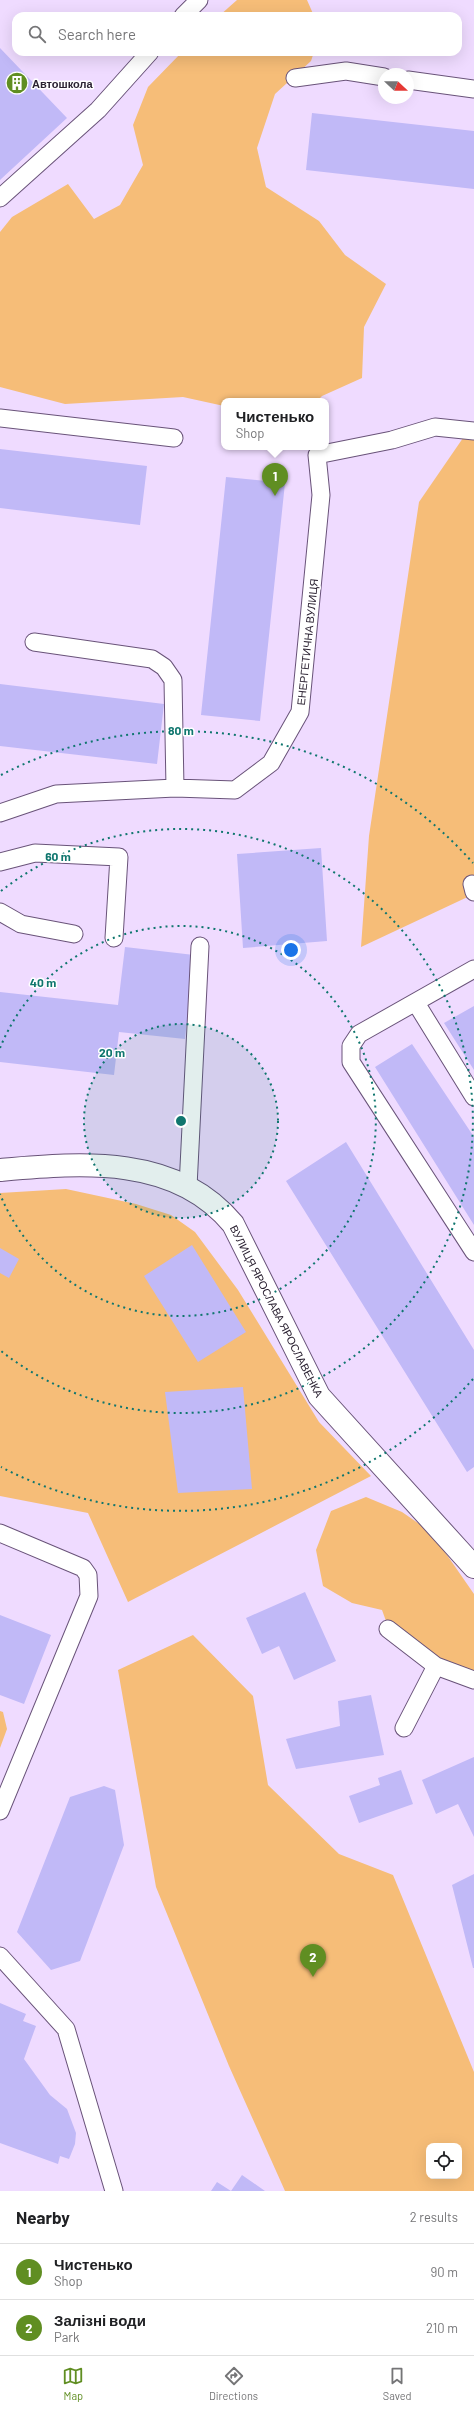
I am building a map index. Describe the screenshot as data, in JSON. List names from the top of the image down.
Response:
{
  "streets": {
    "street": ["ВУЛИЦЯ ЯРОСЛАВА ЯРОСЛАВЕНКА"],
    "lane": ["ЕНЕРГЕТИЧНА ВУЛИЦЯ"]
  },
  "places": {
    "building": ["Автошкола"]
  },
  "north": "right",
  "page": {
    "search": "Search here",
    "popup": ["Чистенько", "Shop"],
    "pins": ["1", "2"],
    "heading": ["Nearby", "2 results"],
    "list": [
      {
        "mark": "1",
        "name": "Чистенько",
        "note": "Shop",
        "value": "90 m"
      },
      {
        "mark": "2",
        "name": "Залізні води",
        "note": "Park",
        "value": "210 m"
      }
    ],
    "nav": ["Map", "Directions", "Saved"]
  },
  "rings": [
    "80 m",
    "60 m",
    "40 m",
    "20 m"
  ]
}
